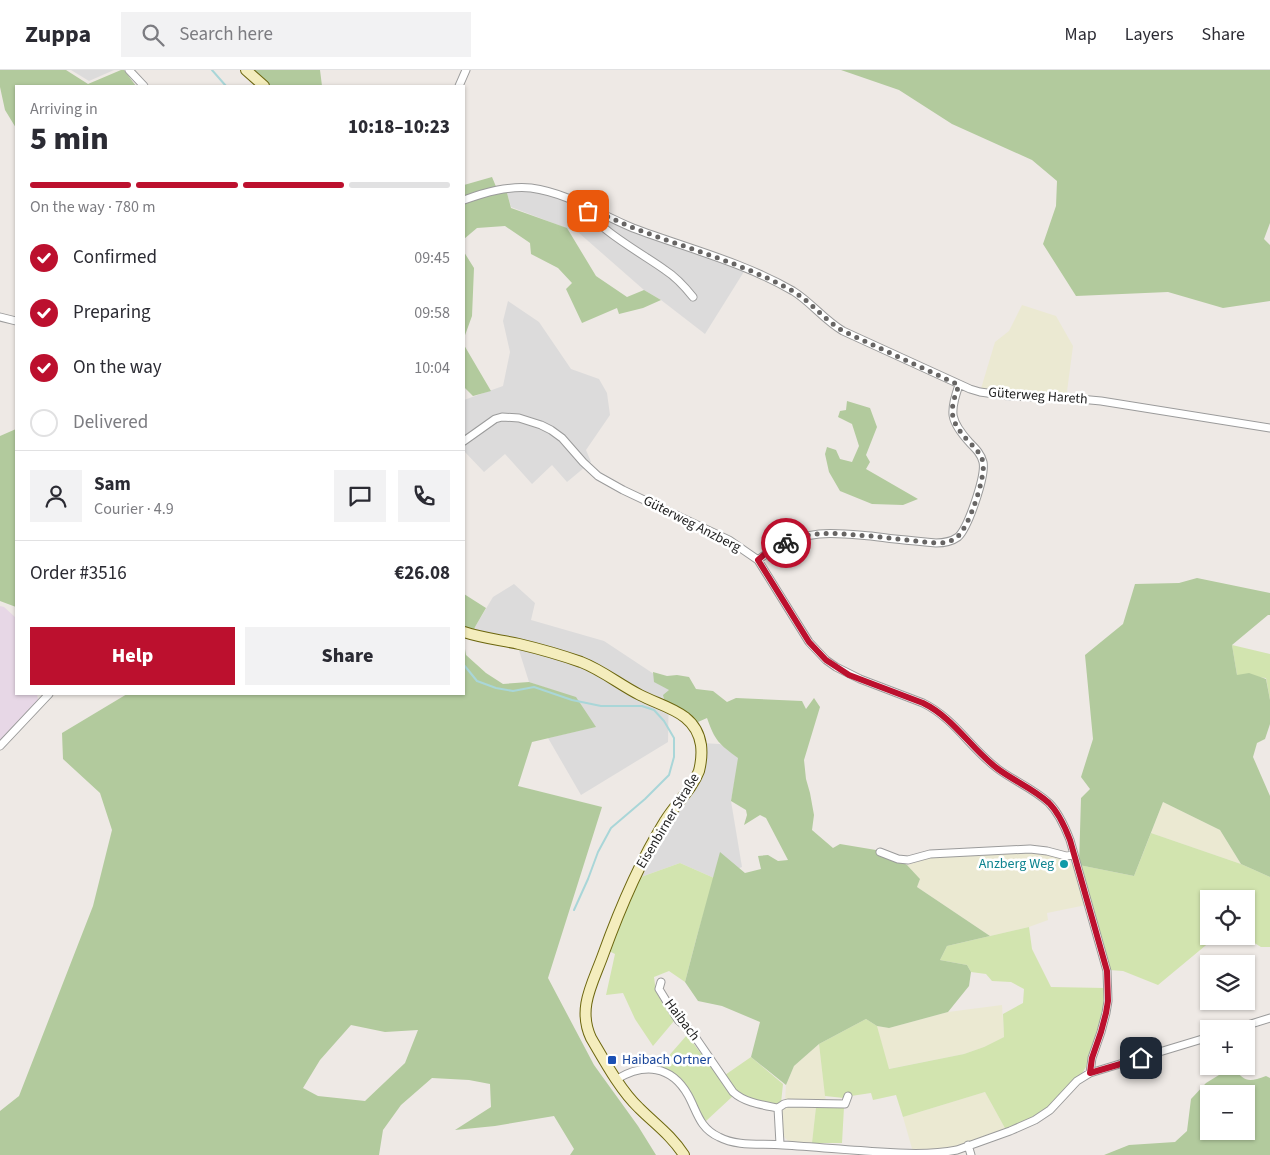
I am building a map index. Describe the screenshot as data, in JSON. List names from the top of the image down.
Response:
{
  "streets": {
    "main road": ["Eisenbirner Straße"],
    "street": ["Güterweg Hareth", "Güterweg Anzberg", "Haibach"]
  },
  "places": {
    "other": ["Anzberg Weg"],
    "transit": ["Haibach Ortner"]
  },
  "page": {
    "header": "Zuppa",
    "search": "Search here",
    "nav": ["Map", "Layers", "Share"],
    "heading": ["5 min", "Arriving in", "10:18–10:23"],
    "panel": [
      "Sam",
      "Courier · 4.9",
      "Order #3516",
      "€26.08"
    ],
    "bar": "On the way · 780 m",
    "list": [
      ["Confirmed", "09:45"],
      ["Preparing", "09:58"],
      ["On the way", "10:04"],
      "Delivered"
    ],
    "buttons": ["Help", "Share"],
    "map_buttons": ["+", "−"]
  }
}
